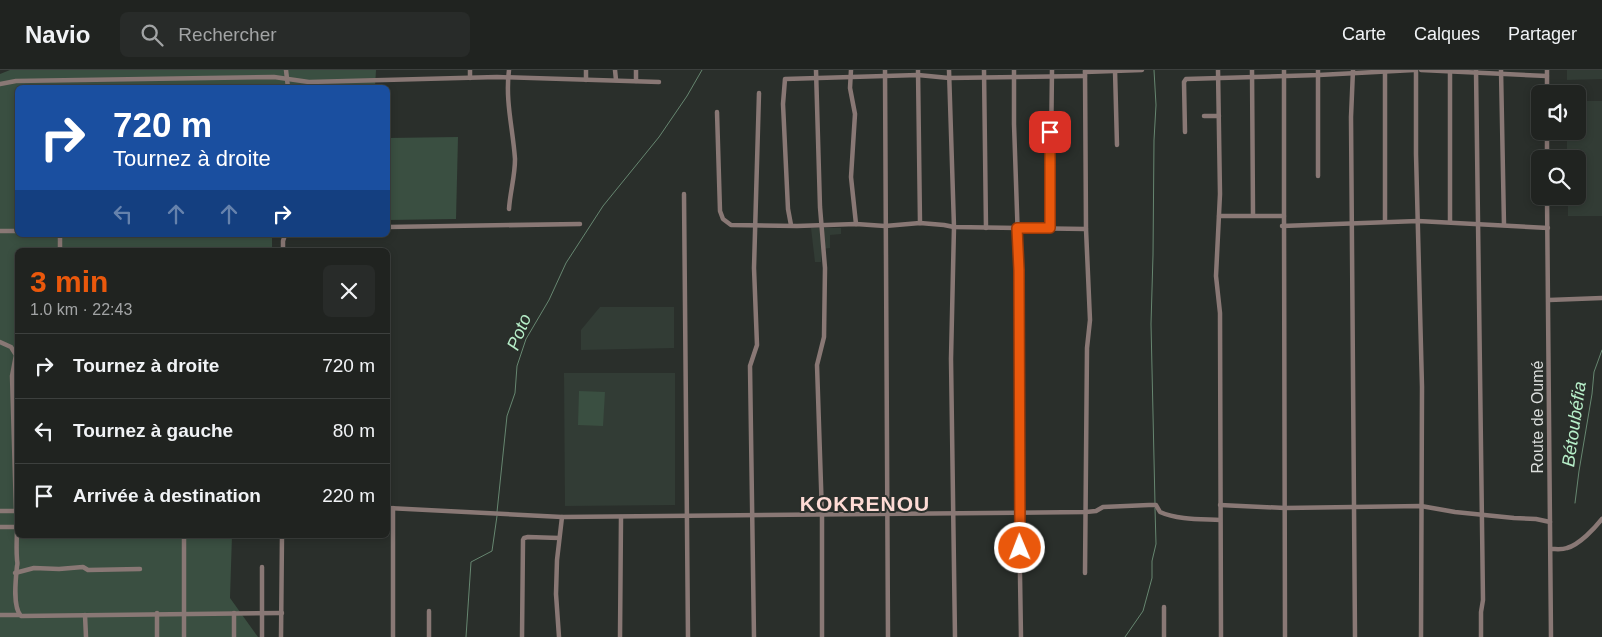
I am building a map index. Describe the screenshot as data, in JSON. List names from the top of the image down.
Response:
{
  "streets": {
    "street": ["Route de Oumé"]
  },
  "districts": ["KOKRENOU"],
  "water": ["Poto", "Bétoubéfia"],
  "page": {
    "header": "Navio",
    "search": "Rechercher",
    "nav": ["Carte", "Calques", "Partager"],
    "turn": ["720 m", "Tournez à droite"],
    "heading": ["3 min", "1.0 km · 22:43"],
    "list": [
      {
        "name": "Tournez à droite",
        "value": "720 m"
      },
      {
        "name": "Tournez à gauche",
        "value": "80 m"
      },
      {
        "name": "Arrivée à destination",
        "value": "220 m"
      }
    ]
  }
}
